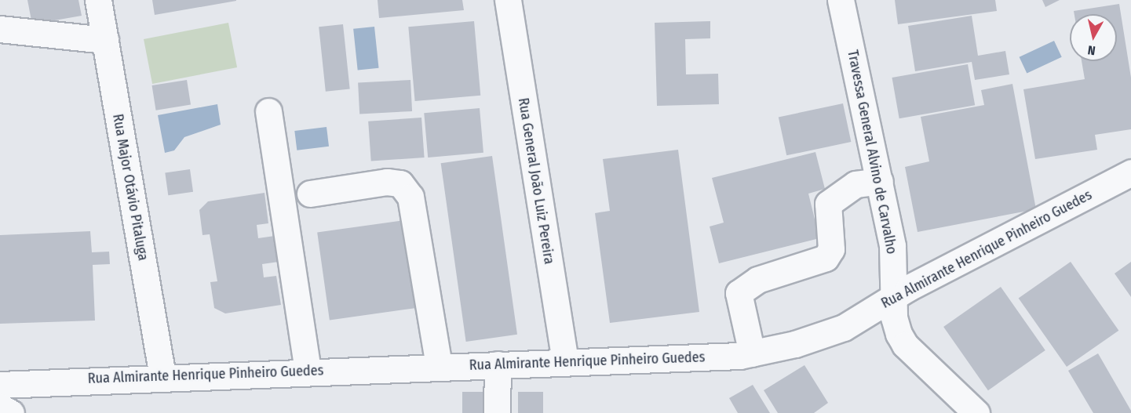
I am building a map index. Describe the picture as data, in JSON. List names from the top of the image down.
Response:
{
  "streets": {
    "street": [
      "Travessa General Alvino de Carvalho",
      "Rua General João Luiz Pereira",
      "Rua Major Otávio Pitaluga",
      "Rua Almirante Henrique Pinheiro Guedes"
    ]
  },
  "crossings": [
    ["Travessa General Alvino de Carvalho", "Rua Almirante Henrique Pinheiro Guedes"],
    ["Rua General João Luiz Pereira", "Rua Almirante Henrique Pinheiro Guedes"],
    ["Rua Major Otávio Pitaluga", "Rua Almirante Henrique Pinheiro Guedes"]
  ],
  "north": "bottom"
}
